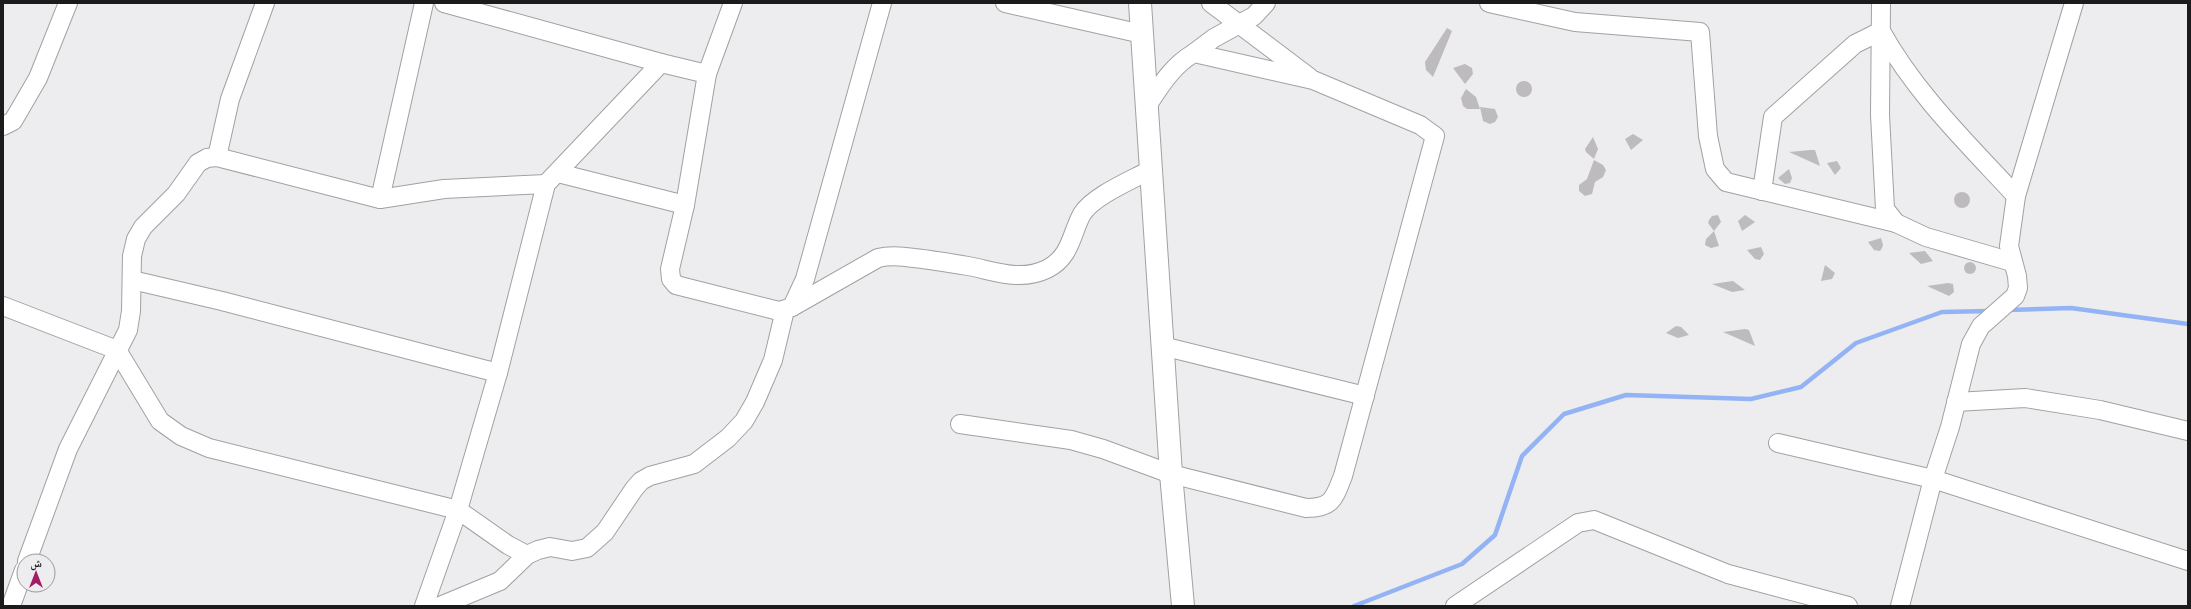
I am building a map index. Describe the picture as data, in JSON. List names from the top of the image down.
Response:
{
  "north": "top"
}
